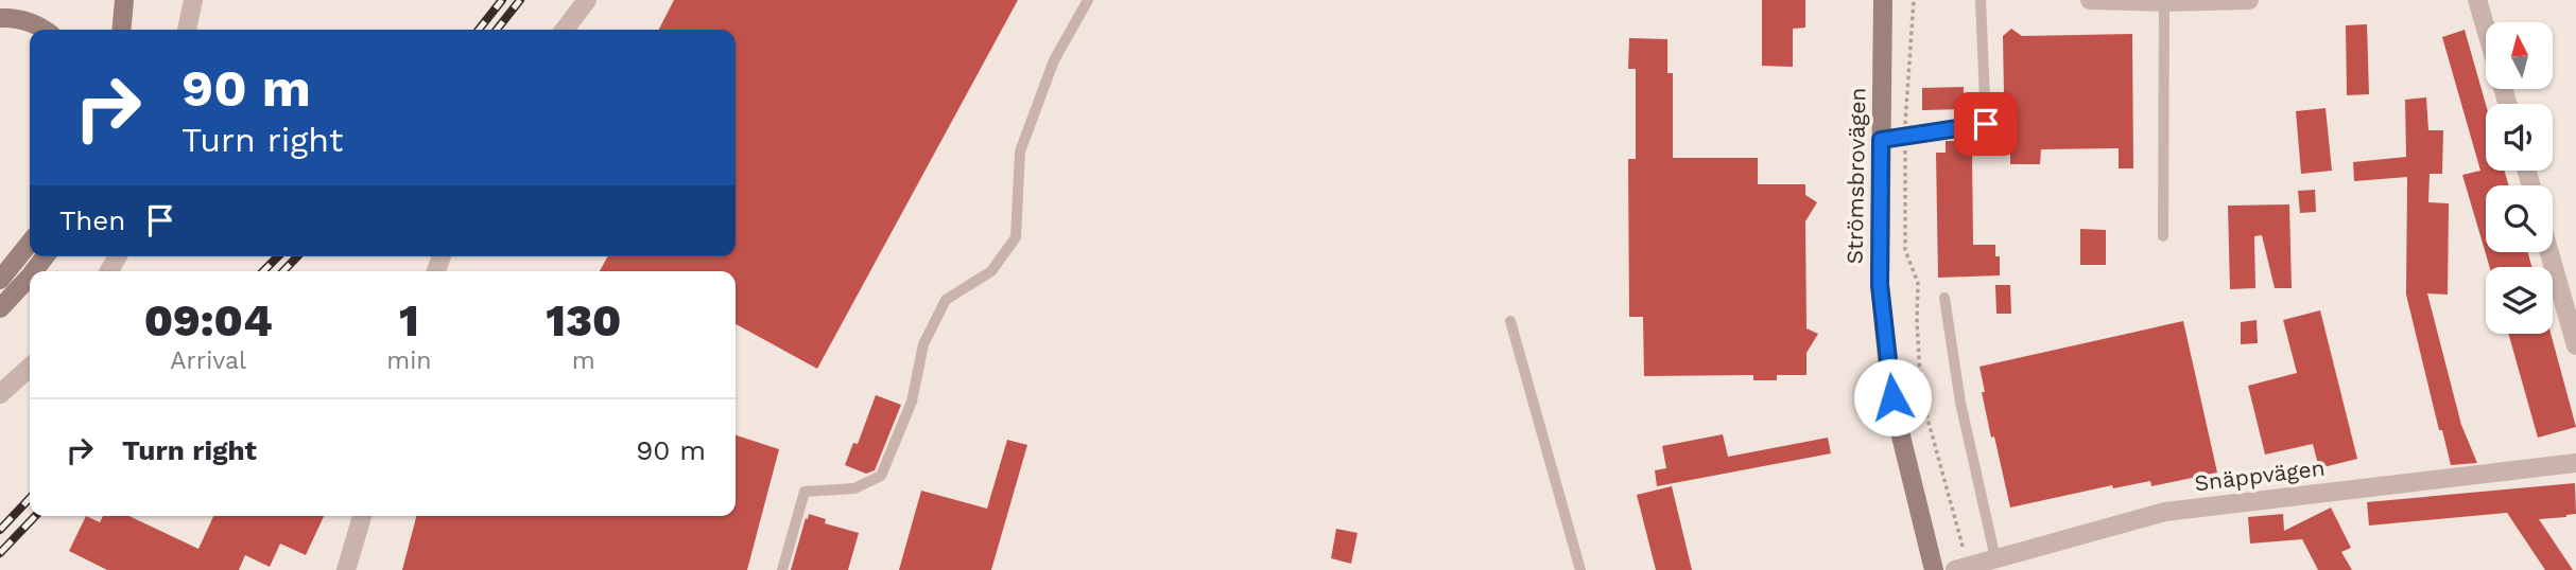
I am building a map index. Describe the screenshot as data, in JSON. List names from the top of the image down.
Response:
{
  "streets": {
    "main road": ["Strömsbrovägen"],
    "street": ["Snäppvägen"]
  },
  "north": "top",
  "page": {
    "turn": ["90 m", "Turn right"],
    "then": "Then",
    "eta": [
      "09:04",
      "Arrival",
      "1",
      "min",
      "130",
      "m"
    ],
    "list": [
      {
        "name": "Turn right",
        "value": "90 m"
      }
    ]
  }
}
